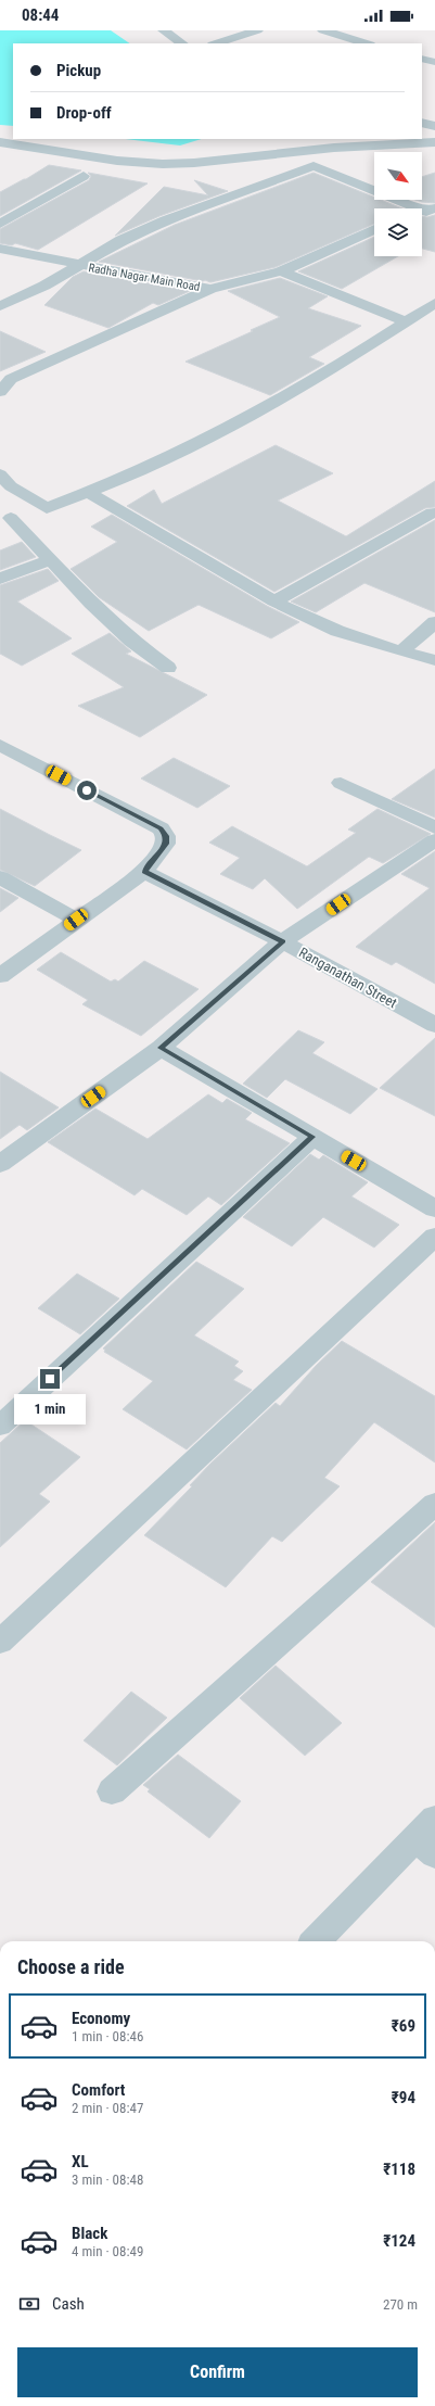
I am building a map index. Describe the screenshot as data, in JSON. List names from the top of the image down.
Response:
{
  "streets": {
    "street": ["Radha Nagar Main Road", "Ranganathan Street"]
  },
  "north": "bottom right",
  "page": {
    "status": "08:44",
    "banner": ["Pickup", "Drop-off"],
    "bubble": "1 min",
    "heading": "Choose a ride",
    "list": [
      {
        "name": "Economy",
        "note": "1 min · 08:46",
        "value": "₹69"
      },
      {
        "name": "Comfort",
        "note": "2 min · 08:47",
        "value": "₹94"
      },
      {
        "name": "XL",
        "note": "3 min · 08:48",
        "value": "₹118"
      },
      {
        "name": "Black",
        "note": "4 min · 08:49",
        "value": "₹124"
      }
    ],
    "pay": ["Cash", "270 m"],
    "buttons": "Confirm"
  }
}
